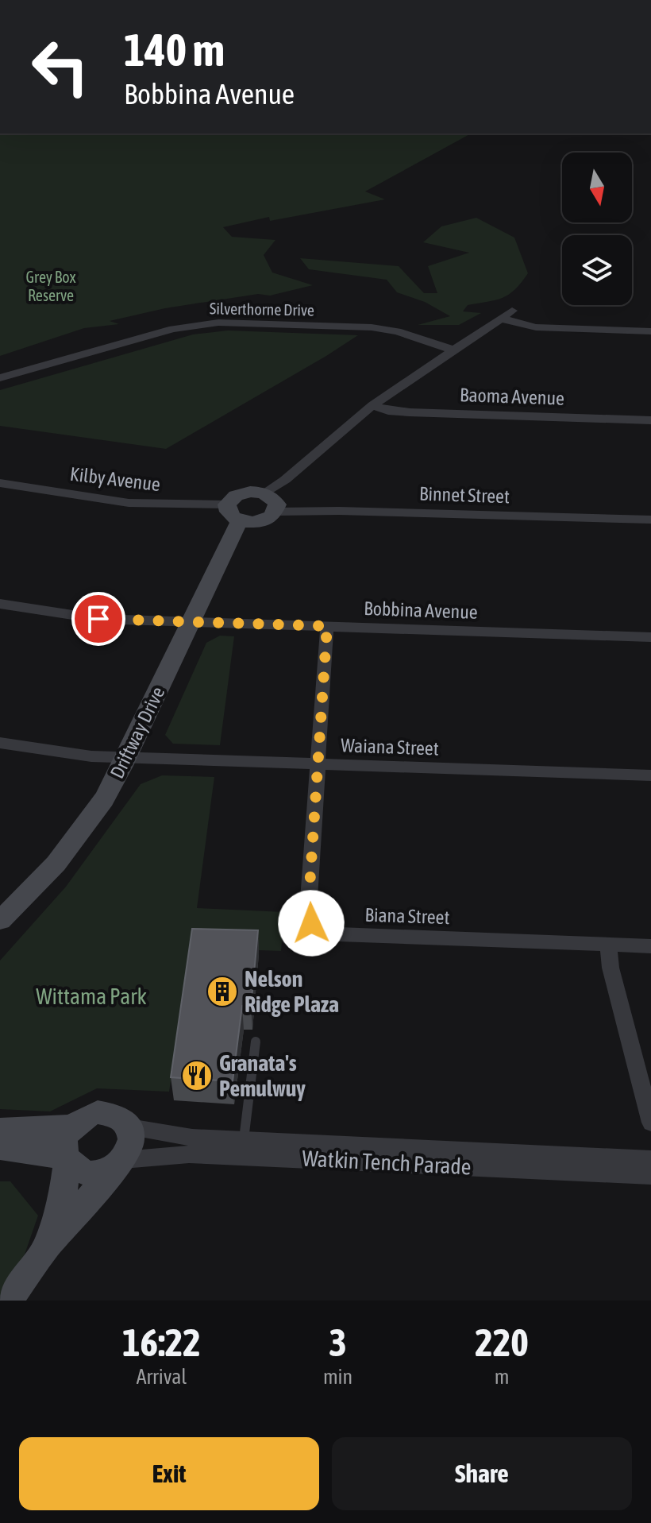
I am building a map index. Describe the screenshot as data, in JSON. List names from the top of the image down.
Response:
{
  "streets": {
    "street": [
      "Silverthorne Drive",
      "Baoma Avenue",
      "Kilby Avenue",
      "Binnet Street",
      "Bobbina Avenue",
      "Driftway Drive",
      "Waiana Street",
      "Biana Street",
      "Watkin Tench Parade"
    ]
  },
  "crossings": [
    ["Kilby Avenue", "Driftway Drive"],
    ["Bobbina Avenue", "Driftway Drive"],
    ["Bobbina Avenue", "Biana Street"],
    ["Driftway Drive", "Waiana Street"],
    ["Waiana Street", "Biana Street"]
  ],
  "parks": ["Grey Box Reserve", "Wittama Park"],
  "places": {
    "building": ["Nelson Ridge Plaza"],
    "restaurant": ["Granata's Pemulwuy"]
  },
  "north": "bottom",
  "page": {
    "turn": ["140 m", "Bobbina Avenue"],
    "eta": [
      "16:22",
      "Arrival",
      "3",
      "min",
      "220",
      "m"
    ],
    "buttons": ["Exit", "Share"]
  }
}
